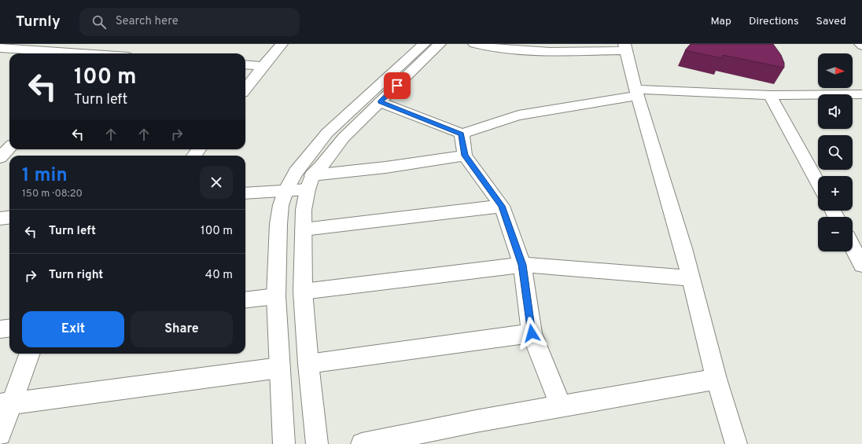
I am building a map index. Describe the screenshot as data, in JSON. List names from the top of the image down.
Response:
{
  "north": "right",
  "page": {
    "header": "Turnly",
    "search": "Search here",
    "nav": ["Map", "Directions", "Saved"],
    "map_buttons": ["+", "−"],
    "turn": ["100 m", "Turn left"],
    "heading": ["1 min", "150 m · 08:20"],
    "list": [
      {
        "name": "Turn left",
        "value": "100 m"
      },
      {
        "name": "Turn right",
        "value": "40 m"
      }
    ],
    "buttons": ["Exit", "Share"]
  }
}
